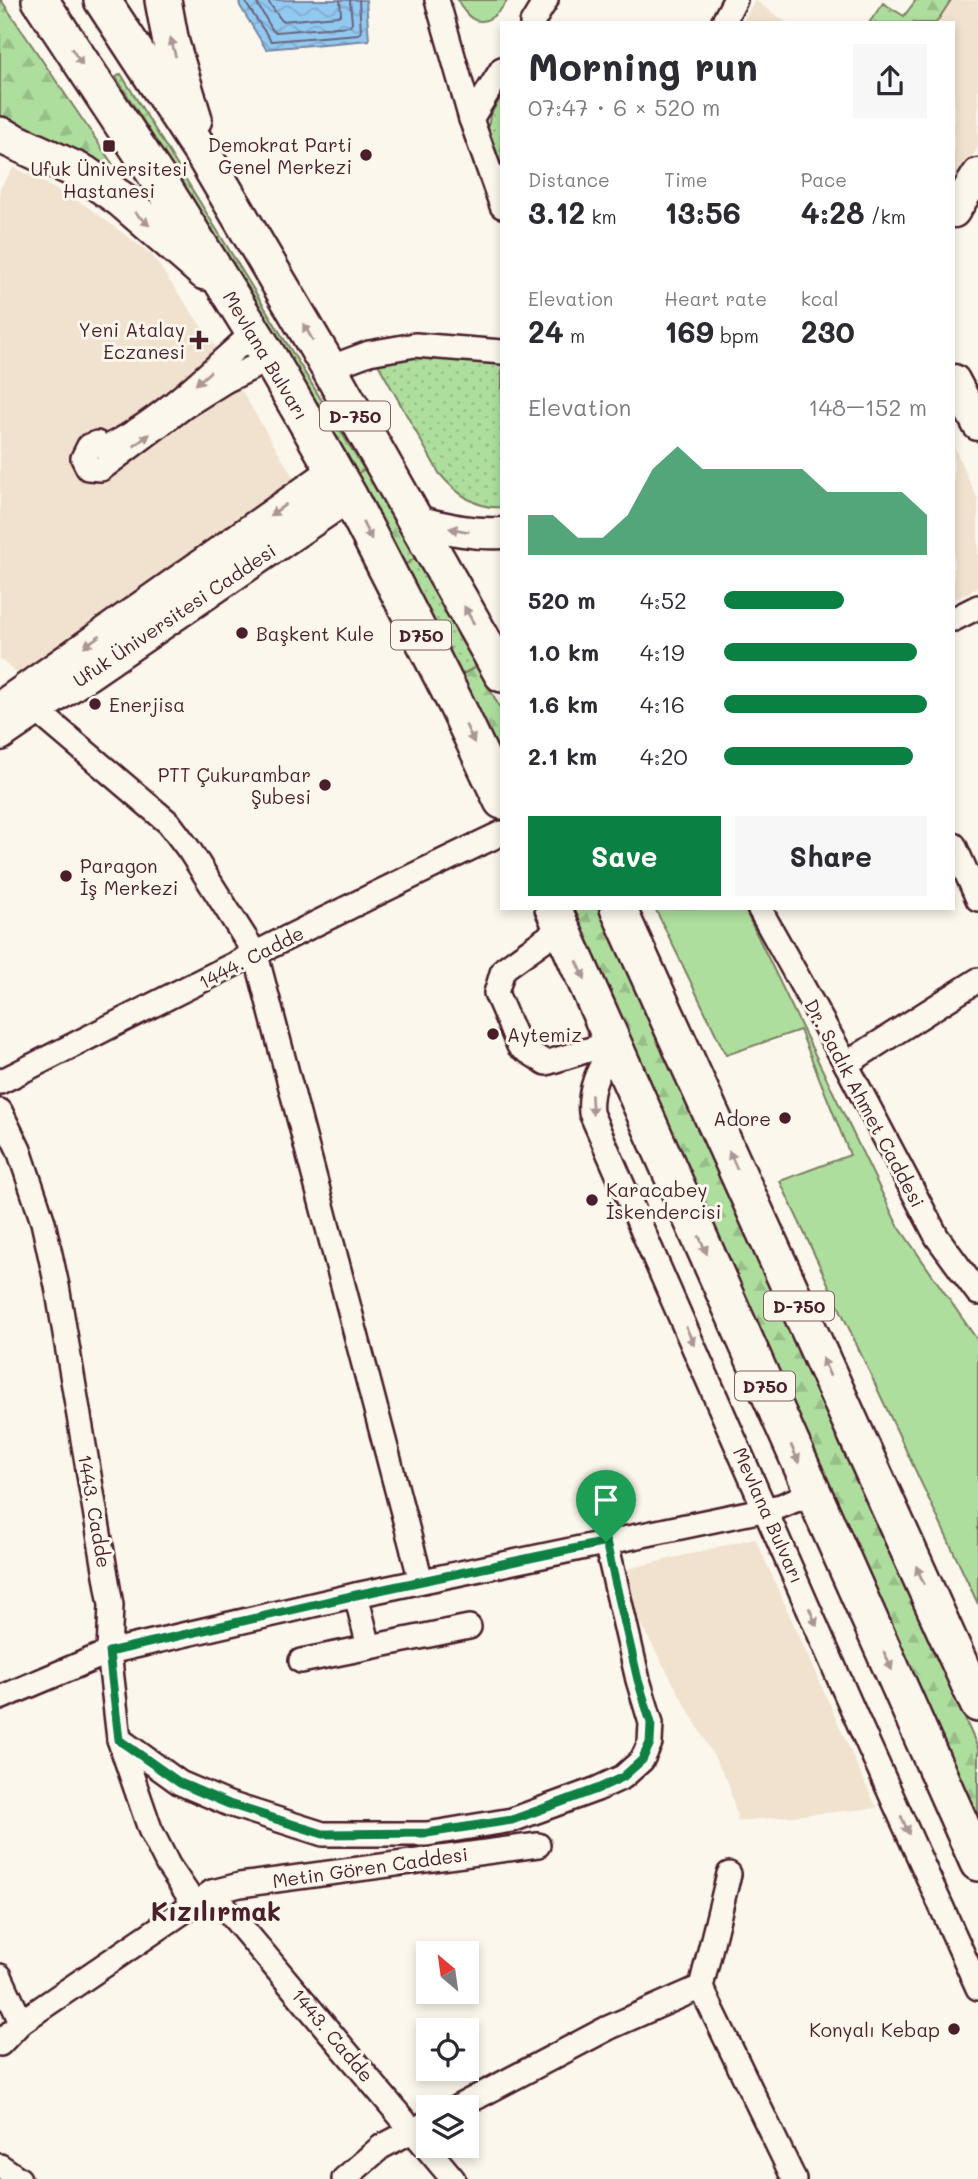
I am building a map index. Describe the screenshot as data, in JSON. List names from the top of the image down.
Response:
{
  "streets": {
    "highway": ["Mevlana Bulvarı", "D-750", "D750"],
    "main road": ["Ufuk Üniversitesi Caddesi"],
    "street": [
      "1444. Cadde",
      "Dr. Sadık Ahmet Caddesi",
      "1443. Cadde",
      "Metin Gören Caddesi"
    ]
  },
  "crossings": [
    ["Mevlana Bulvarı", "Ufuk Üniversitesi Caddesi"],
    ["Mevlana Bulvarı", "D750"],
    ["1443. Cadde", "Metin Gören Caddesi"]
  ],
  "districts": ["Kızılırmak"],
  "places": {
    "transit": ["Ufuk Üniversitesi Hastanesi"],
    "other": [
      "Demokrat Parti Genel Merkezi",
      "Başkent Kule",
      "Enerjisa",
      "PTT Çukurambar Şubesi",
      "Paragon İş Merkezi",
      "Aytemiz",
      "Adore",
      "Karacabey İskendercisi",
      "Konyalı Kebap"
    ],
    "health": ["Yeni Atalay Eczanesi"]
  },
  "north": "top left",
  "page": {
    "heading": ["Morning run", "07:47 · 6 × 520 m"],
    "stats": [
      ["Distance", "3.12 km"],
      ["Time", "13:56"],
      ["Pace", "4:28 /km"],
      ["Elevation", "24 m"],
      ["Heart rate", "169 bpm"],
      ["kcal", "230"]
    ],
    "chart": ["Elevation", "148–152 m"],
    "list": [
      {
        "name": "520 m",
        "note": "4:52"
      },
      {
        "name": "1.0 km",
        "note": "4:19"
      },
      {
        "name": "1.6 km",
        "note": "4:16"
      },
      {
        "name": "2.1 km",
        "note": "4:20"
      }
    ],
    "buttons": ["Save", "Share"]
  }
}
